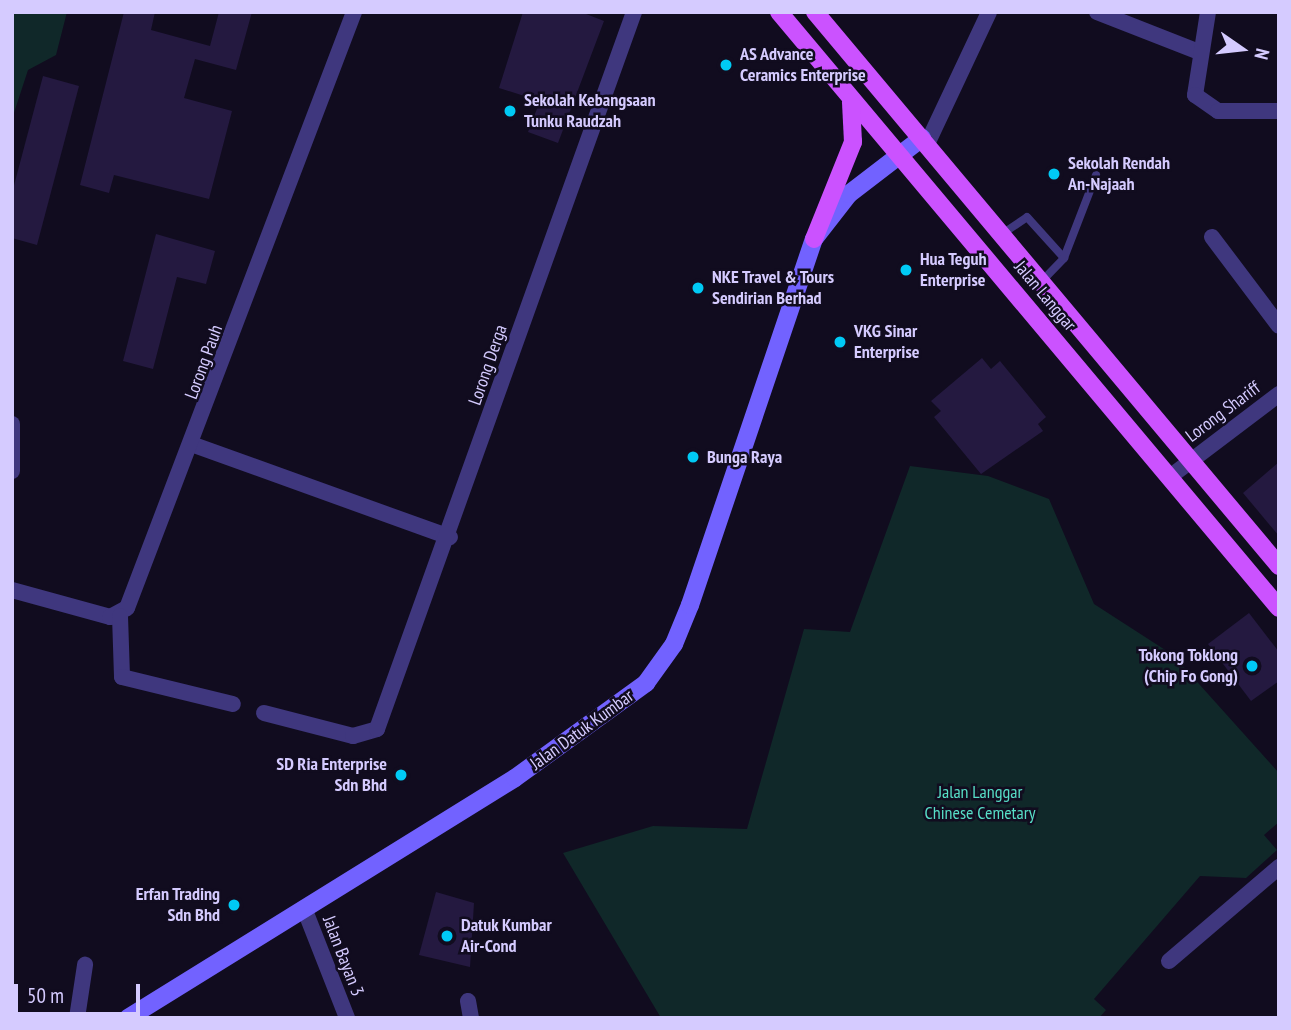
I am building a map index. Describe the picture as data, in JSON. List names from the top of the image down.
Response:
{
  "streets": {
    "main road": ["Jalan Langgar", "Jalan Datuk Kumbar"],
    "street": [
      "Lorong Pauh",
      "Lorong Derga",
      "Lorong Shariff",
      "Jalan Bayan 3"
    ]
  },
  "crossings": [
    ["Jalan Langgar", "Lorong Shariff"],
    ["Jalan Langgar", "Jalan Datuk Kumbar"],
    ["Jalan Datuk Kumbar", "Jalan Bayan 3"]
  ],
  "parks": ["Jalan Langgar Chinese Cemetary"],
  "places": [
    "AS Advance Ceramics Enterprise",
    "Sekolah Kebangsaan Tunku Raudzah",
    "Sekolah Rendah An-Najaah",
    "Hua Teguh Enterprise",
    "NKE Travel & Tours Sendirian Berhad",
    "VKG Sinar Enterprise",
    "Bunga Raya",
    "Tokong Toklong (Chip Fo Gong)",
    "SD Ria Enterprise Sdn Bhd",
    "Erfan Trading Sdn Bhd",
    "Datuk Kumbar Air-Cond"
  ],
  "scale_bar": "50 m",
  "north": "right"
}
